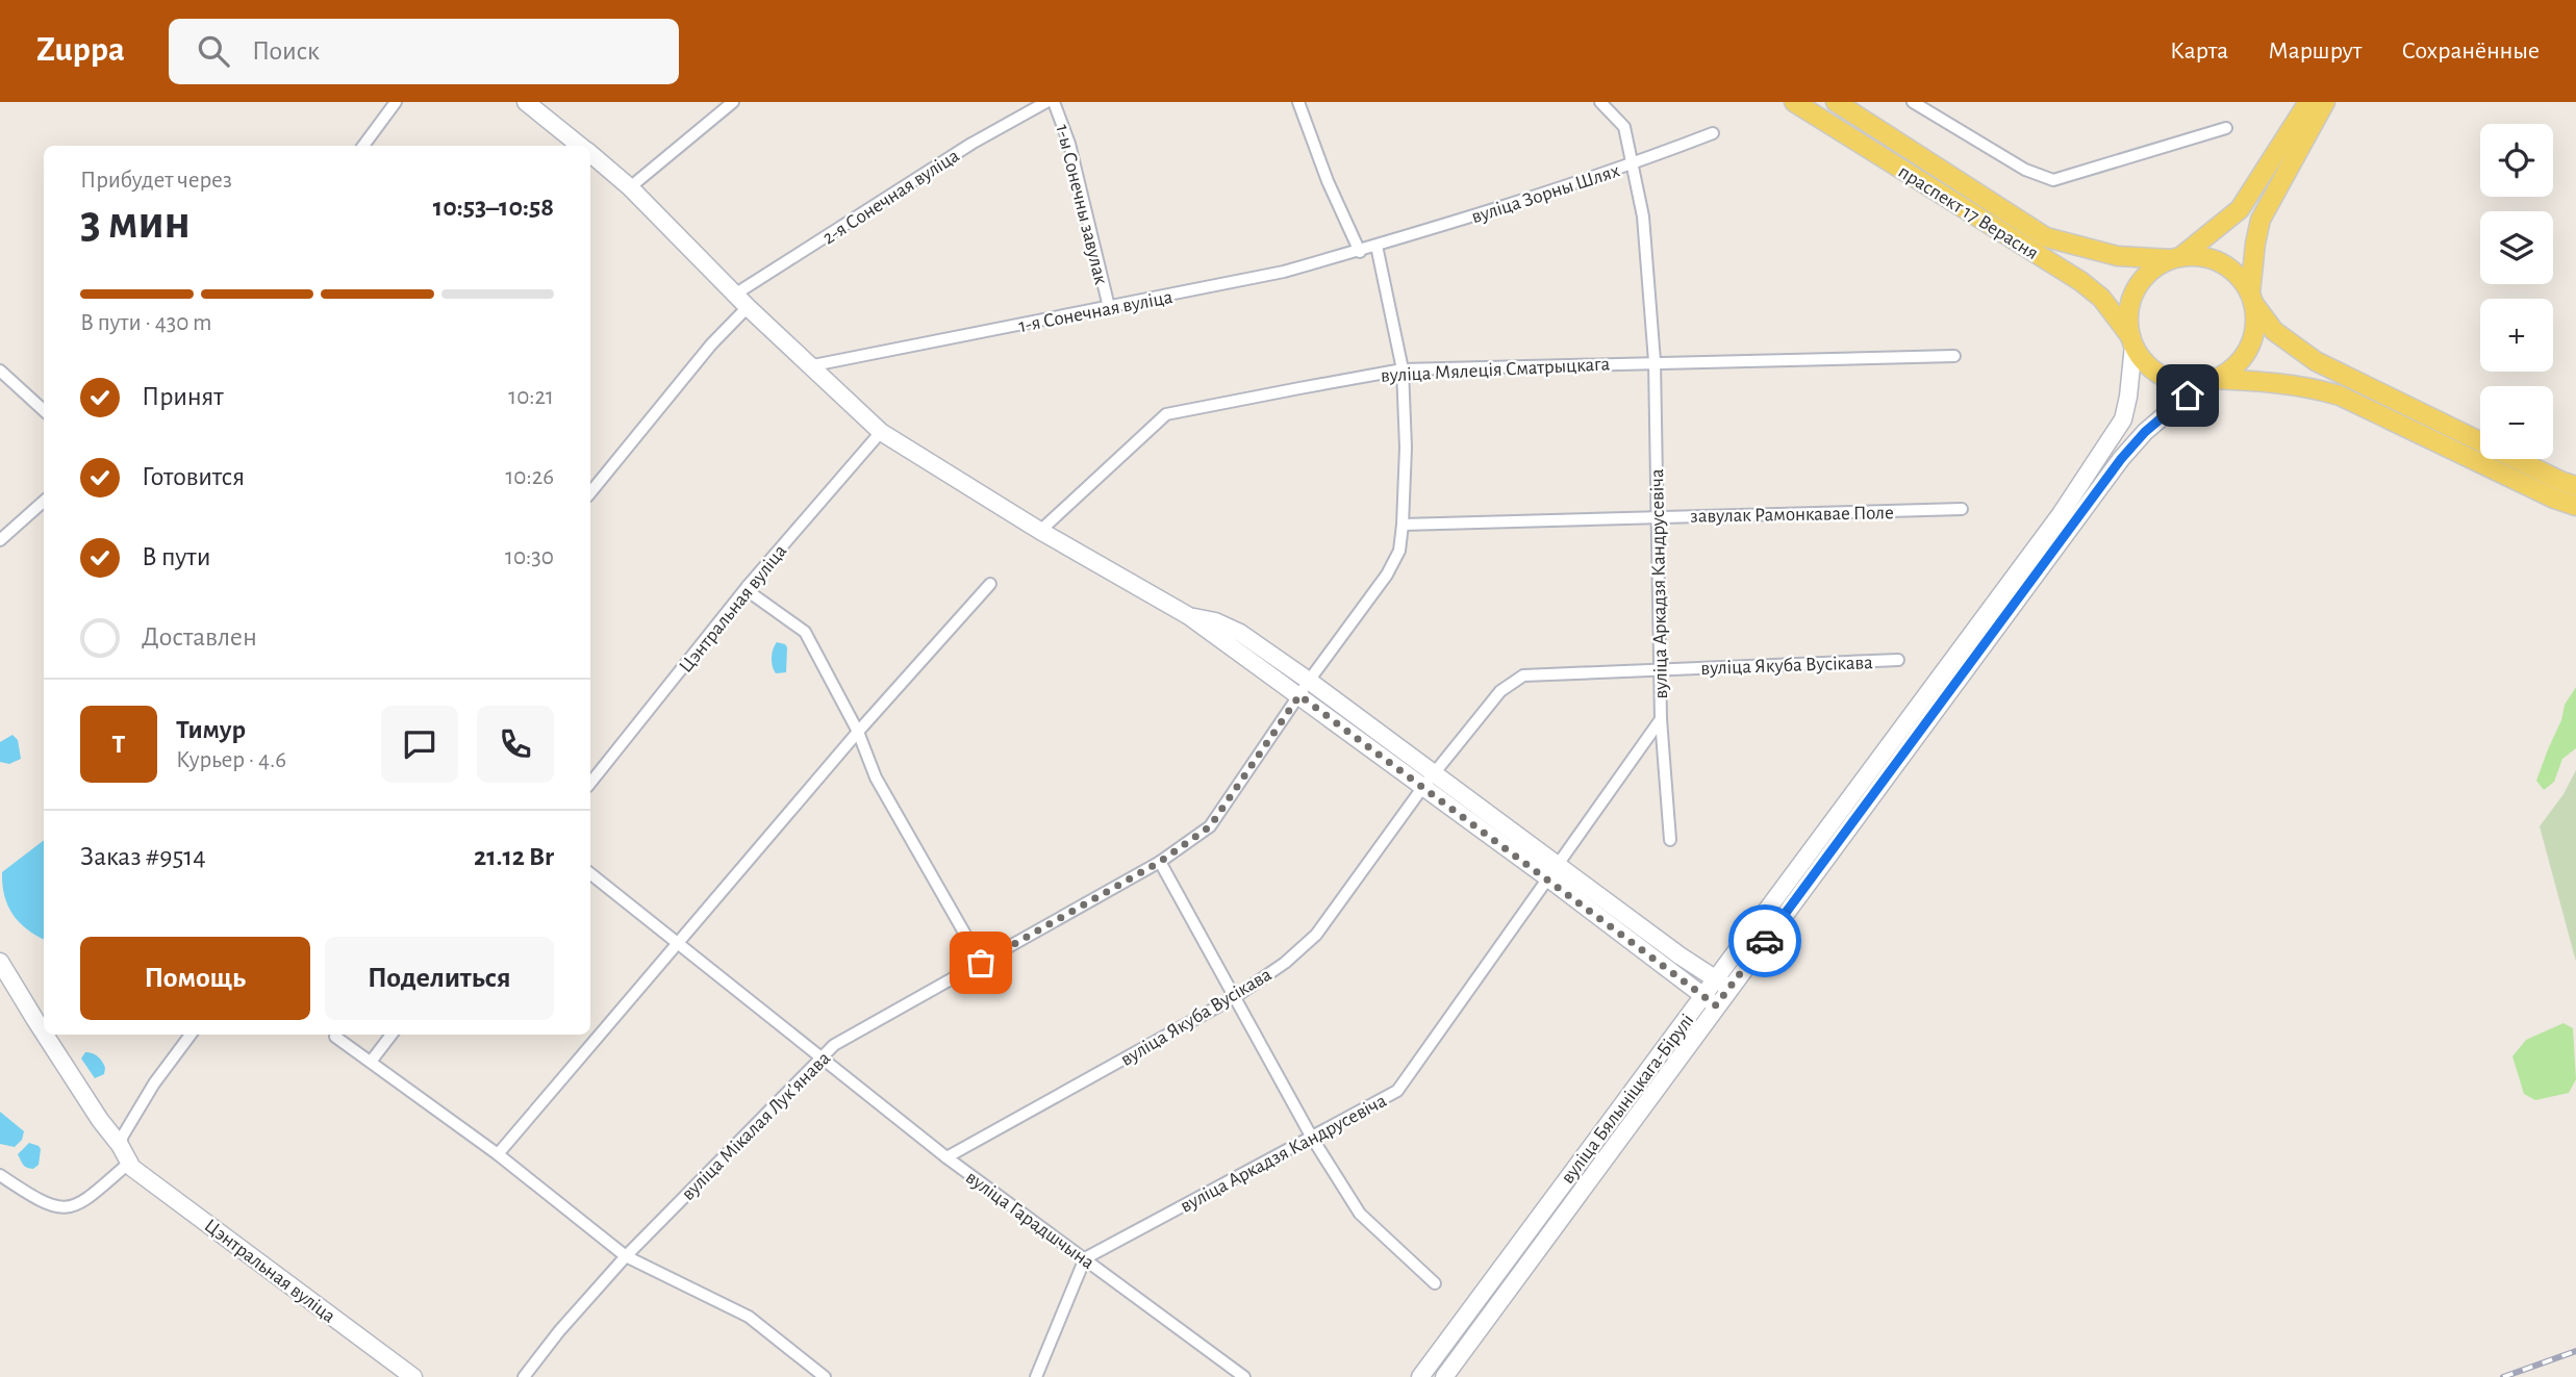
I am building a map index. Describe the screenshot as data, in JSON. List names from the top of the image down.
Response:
{
  "streets": {
    "main road": ["праспект 17 Верасня", "Цэнтральная вуліца", "вуліца Бялыніцкага-Бірулі"],
    "street": [
      "вуліца Зорны Шлях",
      "2-я Сонечная вуліца",
      "1-ы Сонечны завулак",
      "1-я Сонечная вуліца",
      "вуліца Мялеція Сматрыцкага",
      "завулак Рамонкавае Поле",
      "вуліца Аркадзя Кандрусевіча",
      "вуліца Якуба Вусікава",
      "вуліца Мікалая Лукʼянава",
      "вуліца Гарадшчына"
    ]
  },
  "crossings": [
    ["вуліца Зорны Шлях", "1-я Сонечная вуліца"],
    ["вуліца Зорны Шлях", "вуліца Аркадзя Кандрусевіча"],
    ["вуліца Зорны Шлях", "вуліца Мікалая Лукʼянава"],
    ["1-ы Сонечны завулак", "1-я Сонечная вуліца"],
    ["праспект 17 Верасня", "вуліца Бялыніцкага-Бірулі"],
    ["1-я Сонечная вуліца", "вуліца Мікалая Лукʼянава"],
    ["вуліца Мялеція Сматрыцкага", "вуліца Аркадзя Кандрусевіча"],
    ["вуліца Мялеція Сматрыцкага", "вуліца Мікалая Лукʼянава"],
    ["завулак Рамонкавае Поле", "вуліца Аркадзя Кандрусевіча"],
    ["завулак Рамонкавае Поле", "вуліца Мікалая Лукʼянава"],
    ["вуліца Аркадзя Кандрусевіча", "вуліца Якуба Вусікава"],
    ["вуліца Аркадзя Кандрусевіча", "вуліца Гарадшчына"],
    ["вуліца Якуба Вусікава", "вуліца Гарадшчына"],
    ["вуліца Мікалая Лукʼянава", "вуліца Гарадшчына"]
  ],
  "page": {
    "header": "Zuppa",
    "search": "Поиск",
    "nav": ["Карта", "Маршрут", "Сохранённые"],
    "map_buttons": ["+", "−"],
    "heading": ["3 мин", "Прибудет через", "10:53–10:58"],
    "panel": [
      "Тимур",
      "Курьер · 4.6",
      "Заказ #9514",
      "21.12 Br"
    ],
    "bar": "В пути · 430 m",
    "list": [
      ["Принят", "10:21"],
      ["Готовится", "10:26"],
      ["В пути", "10:30"],
      "Доставлен"
    ],
    "round": "Т",
    "buttons": ["Помощь", "Поделиться"]
  }
}
